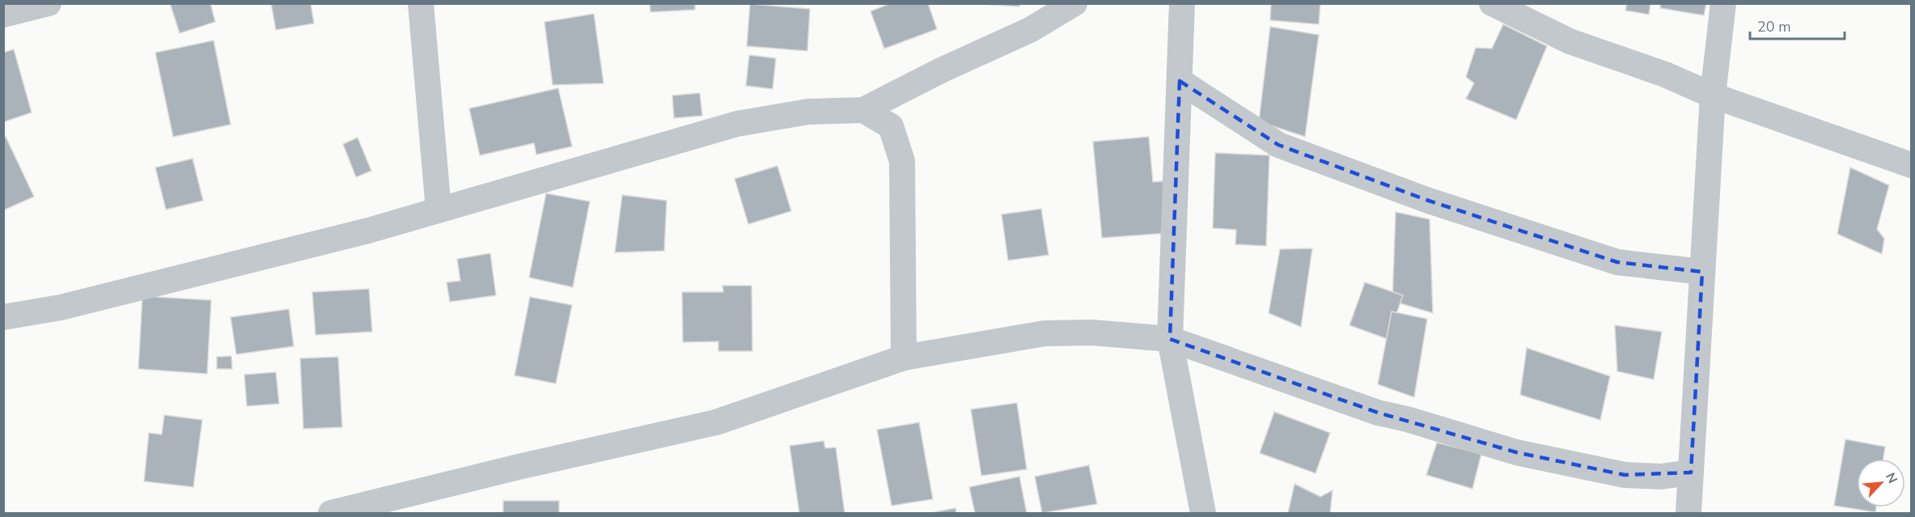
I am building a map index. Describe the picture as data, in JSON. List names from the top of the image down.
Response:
{
  "scale_bar": "20 m",
  "north": "top right"
}
